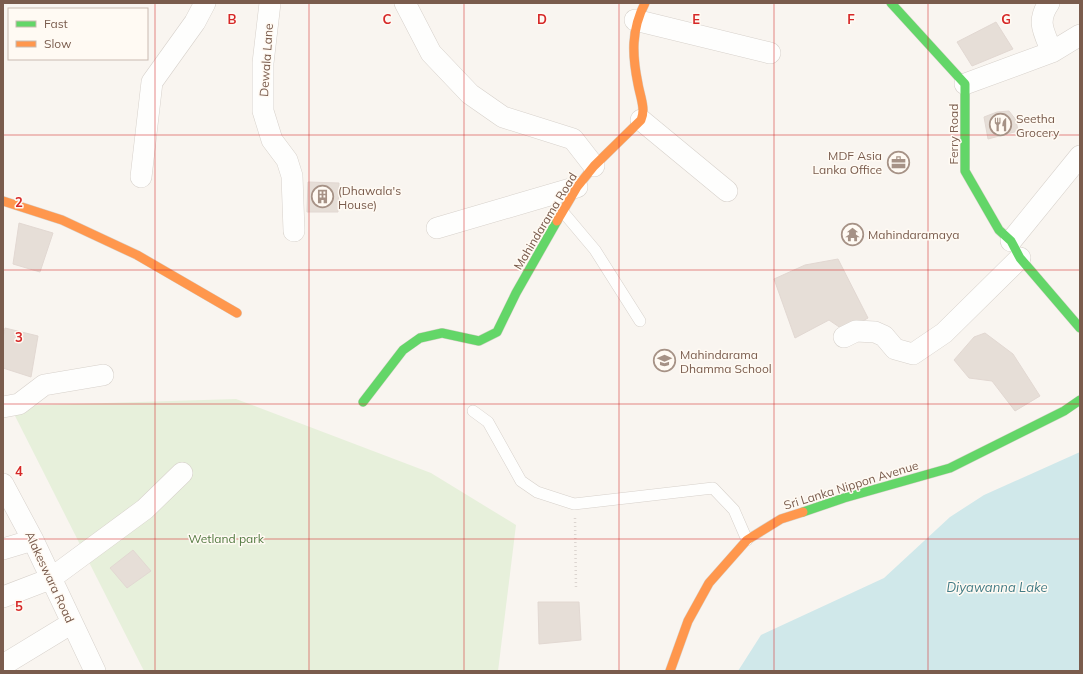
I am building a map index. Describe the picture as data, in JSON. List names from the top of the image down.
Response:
{
  "streets": {
    "street": [
      "Dewala Lane",
      "Ferry Road",
      "Mahindarama Road",
      "Sri Lanka Nippon Avenue",
      "Alakeswara Road"
    ]
  },
  "water": ["Diyawanna Lake"],
  "parks": ["Wetland park"],
  "places": {
    "restaurant": ["Seetha Grocery"],
    "office": ["MDF Asia Lanka Office"],
    "building": ["(Dhawala's House)"],
    "temple": ["Mahindaramaya"],
    "school or university": ["Mahindarama Dhamma School"]
  },
  "legend": ["Fast", "Slow"],
  "grid": {
    "columns": [
      "B",
      "C",
      "D",
      "E",
      "F",
      "G"
    ],
    "rows": [
      "2",
      "3",
      "4",
      "5"
    ]
  }
}
